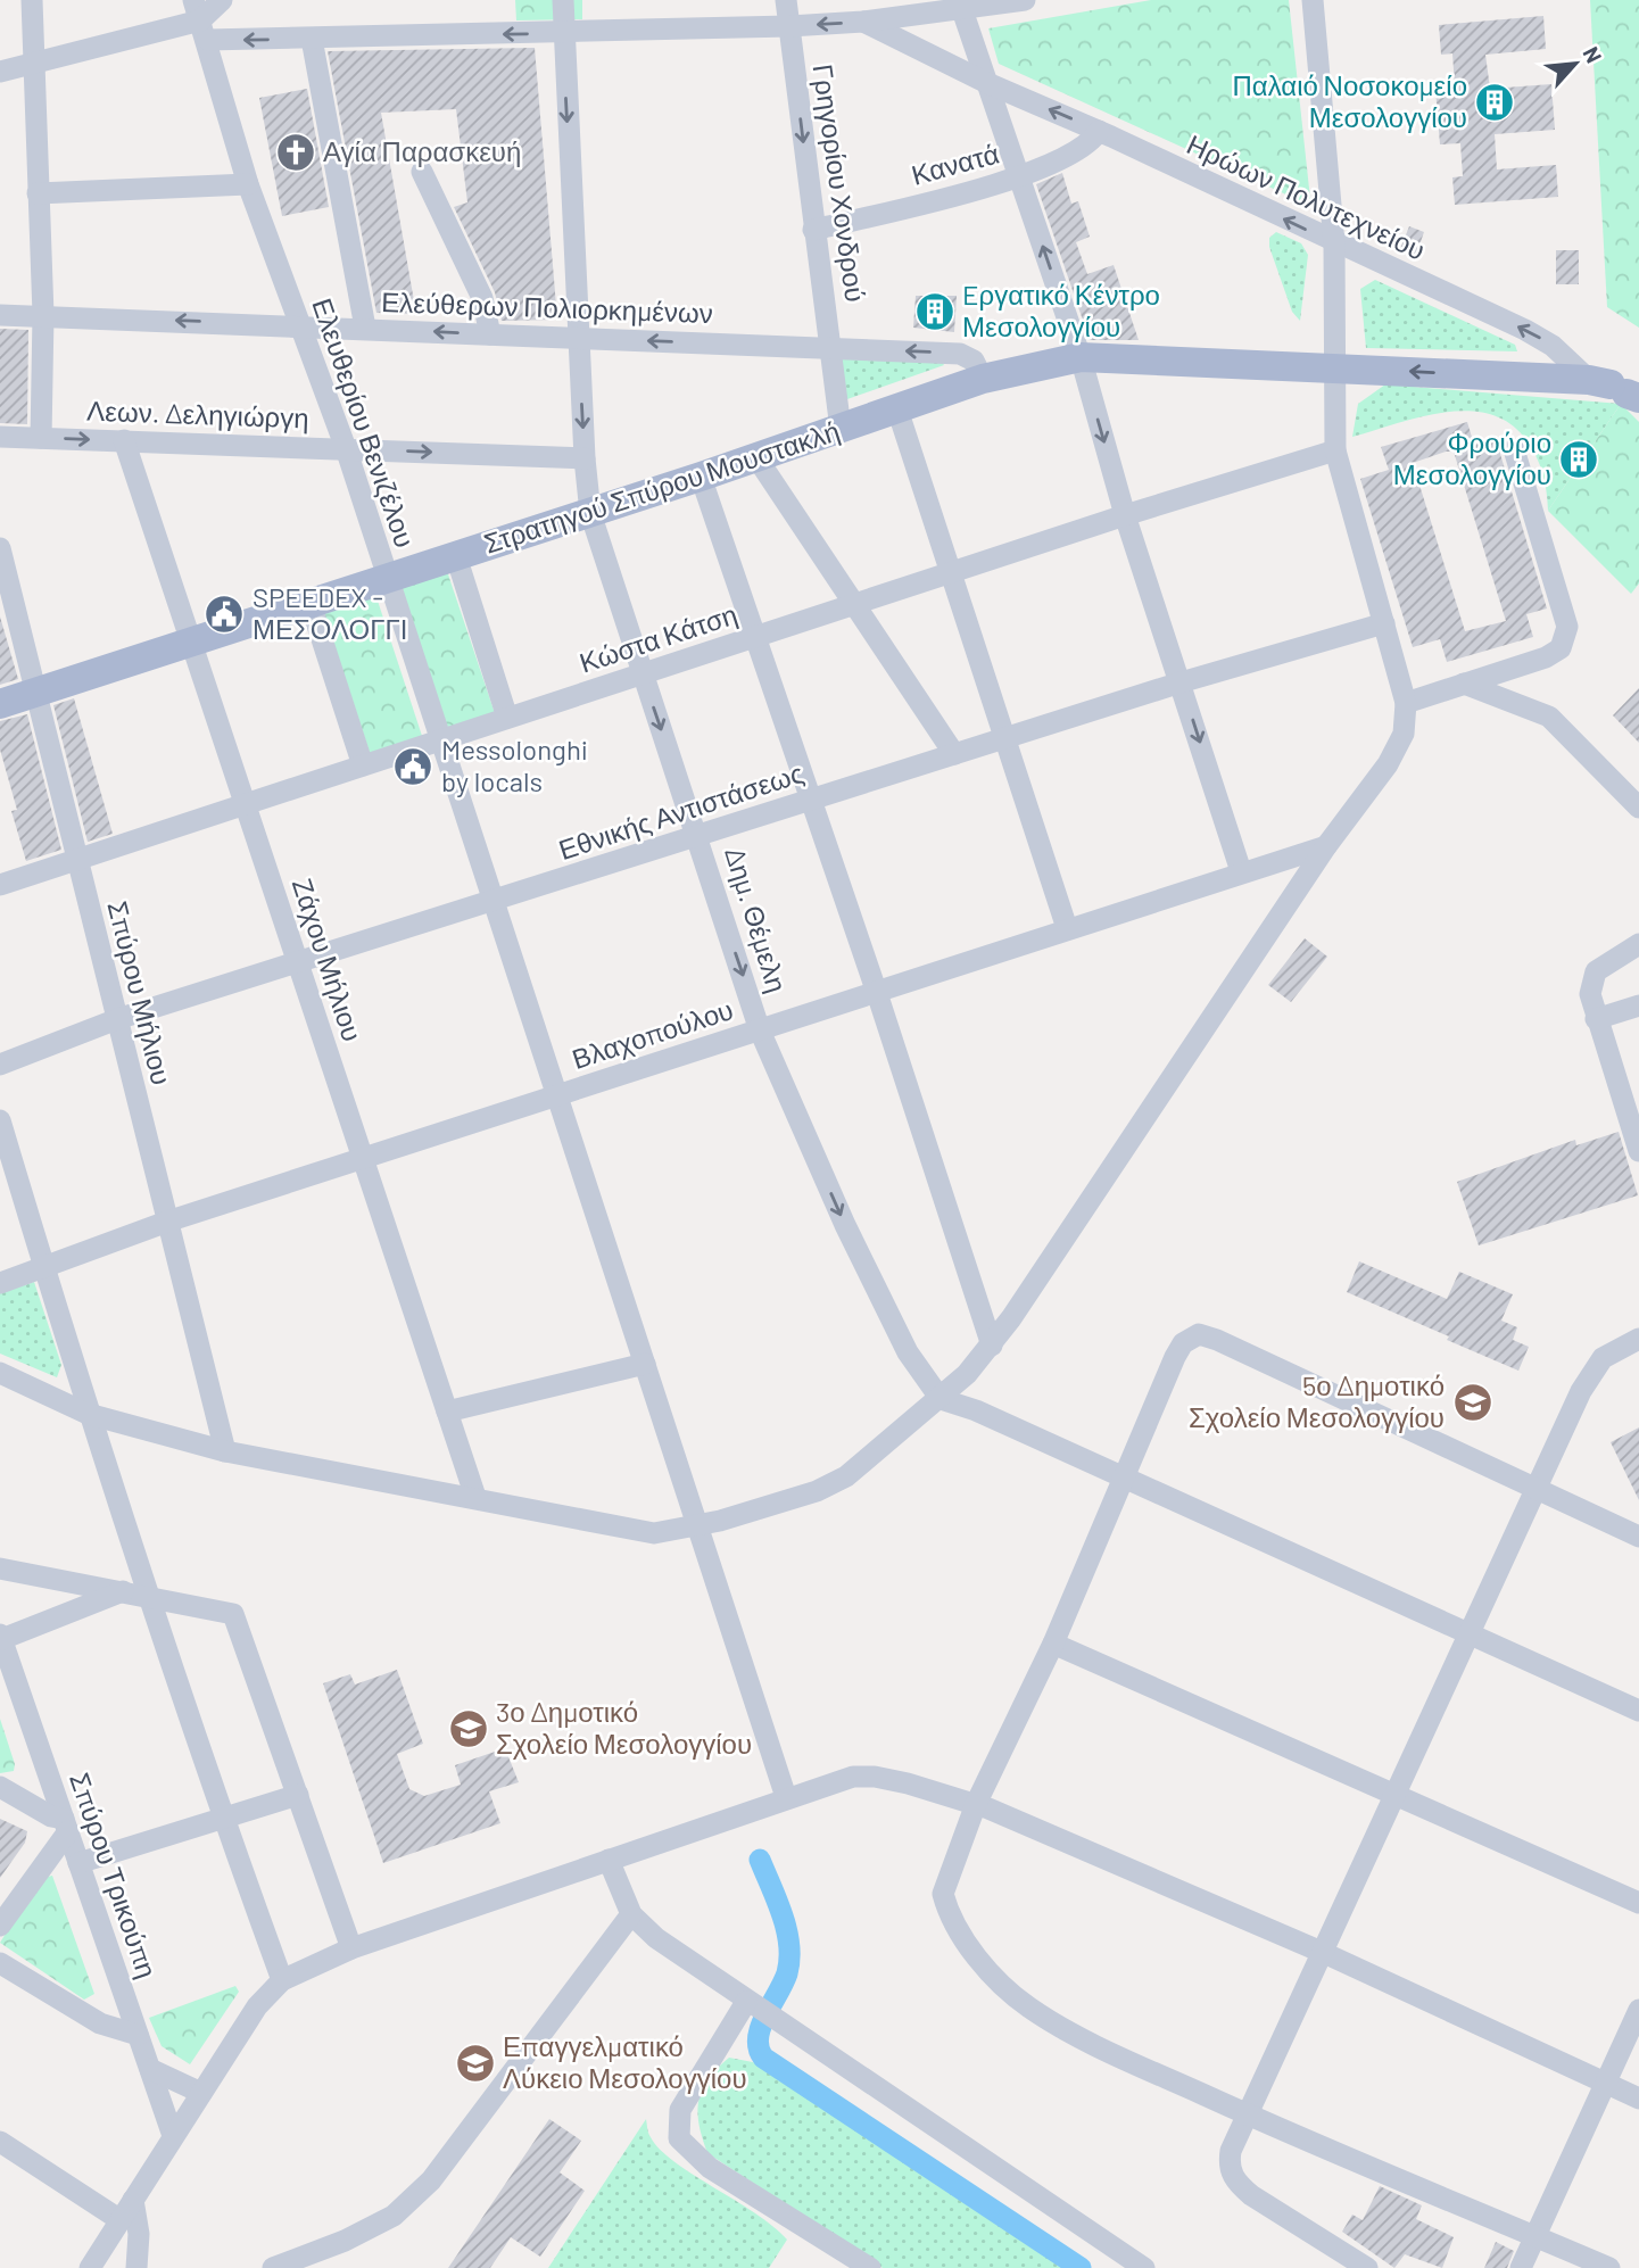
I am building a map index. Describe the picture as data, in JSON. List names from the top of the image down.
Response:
{
  "streets": {
    "main road": ["Στρατηγού Σπύρου Μουστακλή"],
    "street": [
      "Κανατά",
      "Γρηγορίου Χονδρού",
      "Ηρώων Πολυτεχνείου",
      "Ελεύθερων Πολιορκημένων",
      "Λεων. Δεληγιώργη",
      "Ελευθερίου Βενιζέλου",
      "Κώστα Κάτση",
      "Εθνικής Αντιστάσεως",
      "Δημ. Θέμελη",
      "Ζάχου Μήλιου",
      "Σπύρου Μήλιου",
      "Βλαχοπούλου",
      "Σπύρου Τρικούπη"
    ]
  },
  "crossings": [
    ["Κανατά", "Γρηγορίου Χονδρού"],
    ["Κανατά", "Ηρώων Πολυτεχνείου"],
    ["Γρηγορίου Χονδρού", "Ελεύθερων Πολιορκημένων"],
    ["Γρηγορίου Χονδρού", "Στρατηγού Σπύρου Μουστακλή"],
    ["Ηρώων Πολυτεχνείου", "Στρατηγού Σπύρου Μουστακλή"],
    ["Ελεύθερων Πολιορκημένων", "Ελευθερίου Βενιζέλου"],
    ["Ελεύθερων Πολιορκημένων", "Στρατηγού Σπύρου Μουστακλή"],
    ["Ελεύθερων Πολιορκημένων", "Δημ. Θέμελη"],
    ["Λεων. Δεληγιώργη", "Ελευθερίου Βενιζέλου"],
    ["Λεων. Δεληγιώργη", "Δημ. Θέμελη"],
    ["Λεων. Δεληγιώργη", "Ζάχου Μήλιου"],
    ["Ελευθερίου Βενιζέλου", "Στρατηγού Σπύρου Μουστακλή"],
    ["Ελευθερίου Βενιζέλου", "Κώστα Κάτση"],
    ["Ελευθερίου Βενιζέλου", "Εθνικής Αντιστάσεως"],
    ["Ελευθερίου Βενιζέλου", "Βλαχοπούλου"],
    ["Στρατηγού Σπύρου Μουστακλή", "Δημ. Θέμελη"],
    ["Στρατηγού Σπύρου Μουστακλή", "Ζάχου Μήλιου"],
    ["Στρατηγού Σπύρου Μουστακλή", "Σπύρου Μήλιου"],
    ["Κώστα Κάτση", "Δημ. Θέμελη"],
    ["Κώστα Κάτση", "Ζάχου Μήλιου"],
    ["Κώστα Κάτση", "Σπύρου Μήλιου"],
    ["Εθνικής Αντιστάσεως", "Δημ. Θέμελη"],
    ["Εθνικής Αντιστάσεως", "Ζάχου Μήλιου"],
    ["Εθνικής Αντιστάσεως", "Σπύρου Μήλιου"],
    ["Δημ. Θέμελη", "Βλαχοπούλου"],
    ["Ζάχου Μήλιου", "Βλαχοπούλου"],
    ["Σπύρου Μήλιου", "Βλαχοπούλου"]
  ],
  "one_way": ["Ηρώων Πολυτεχνείου", "Ελεύθερων Πολιορκημένων", "Λεων. Δεληγιώργη"],
  "places": {
    "building": ["Παλαιό Νοσοκομείο Μεσολογγίου", "Eργατικό Κέντρο Μεσολογγίου", "Φρούριο Μεσολογγίου"],
    "church": ["Αγία Παρασκευή"],
    "public building": ["SPEEDEX - ΜΕΣΟΛΟΓΓΙ", "Messolonghi by locals"],
    "school or university": ["5ο Δημοτικό Σχολείο Μεσολογγίου", "3ο Δημοτικό Σχολείο Μεσολογγίου", "Επαγγελματικό Λύκειο Μεσολογγίου"]
  },
  "north": "top right"
}
